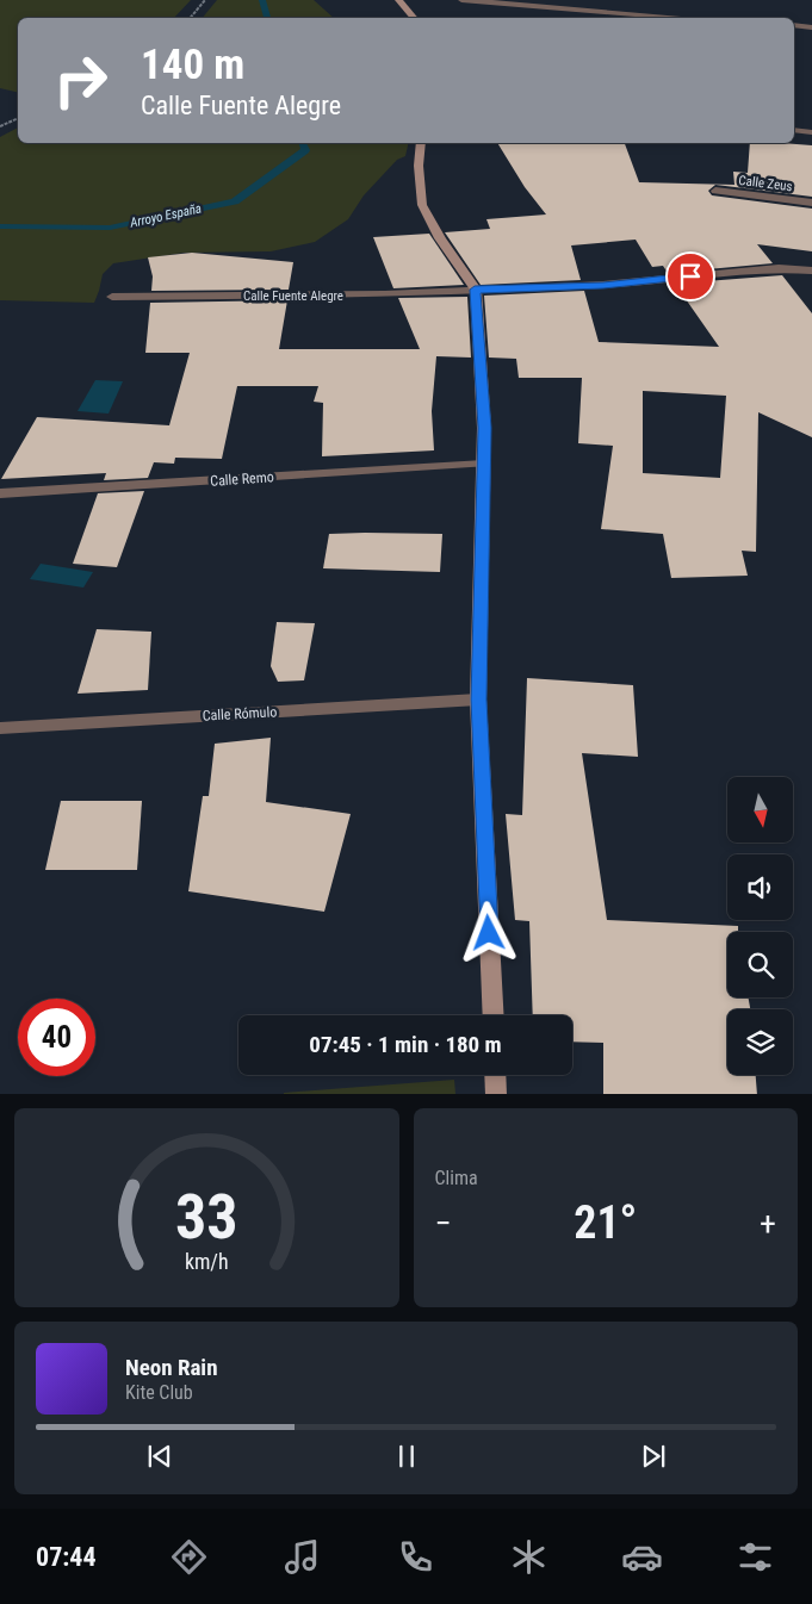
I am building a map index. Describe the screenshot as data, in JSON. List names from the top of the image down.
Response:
{
  "streets": {
    "street": [
      "Calle Zeus",
      "Calle Fuente Alegre",
      "Calle Remo",
      "Calle Rómulo"
    ]
  },
  "water": ["Arroyo España"],
  "north": "bottom",
  "page": {
    "turn": ["140 m", "Calle Fuente Alegre"],
    "limit": "40",
    "trip": "07:45 · 1 min · 180 m",
    "tile": "Clima",
    "heat": ["−", "21°", "+"],
    "song": ["Neon Rain", "Kite Club"],
    "tabs": "07:44",
    "gauge": ["33", "km/h"]
  }
}
